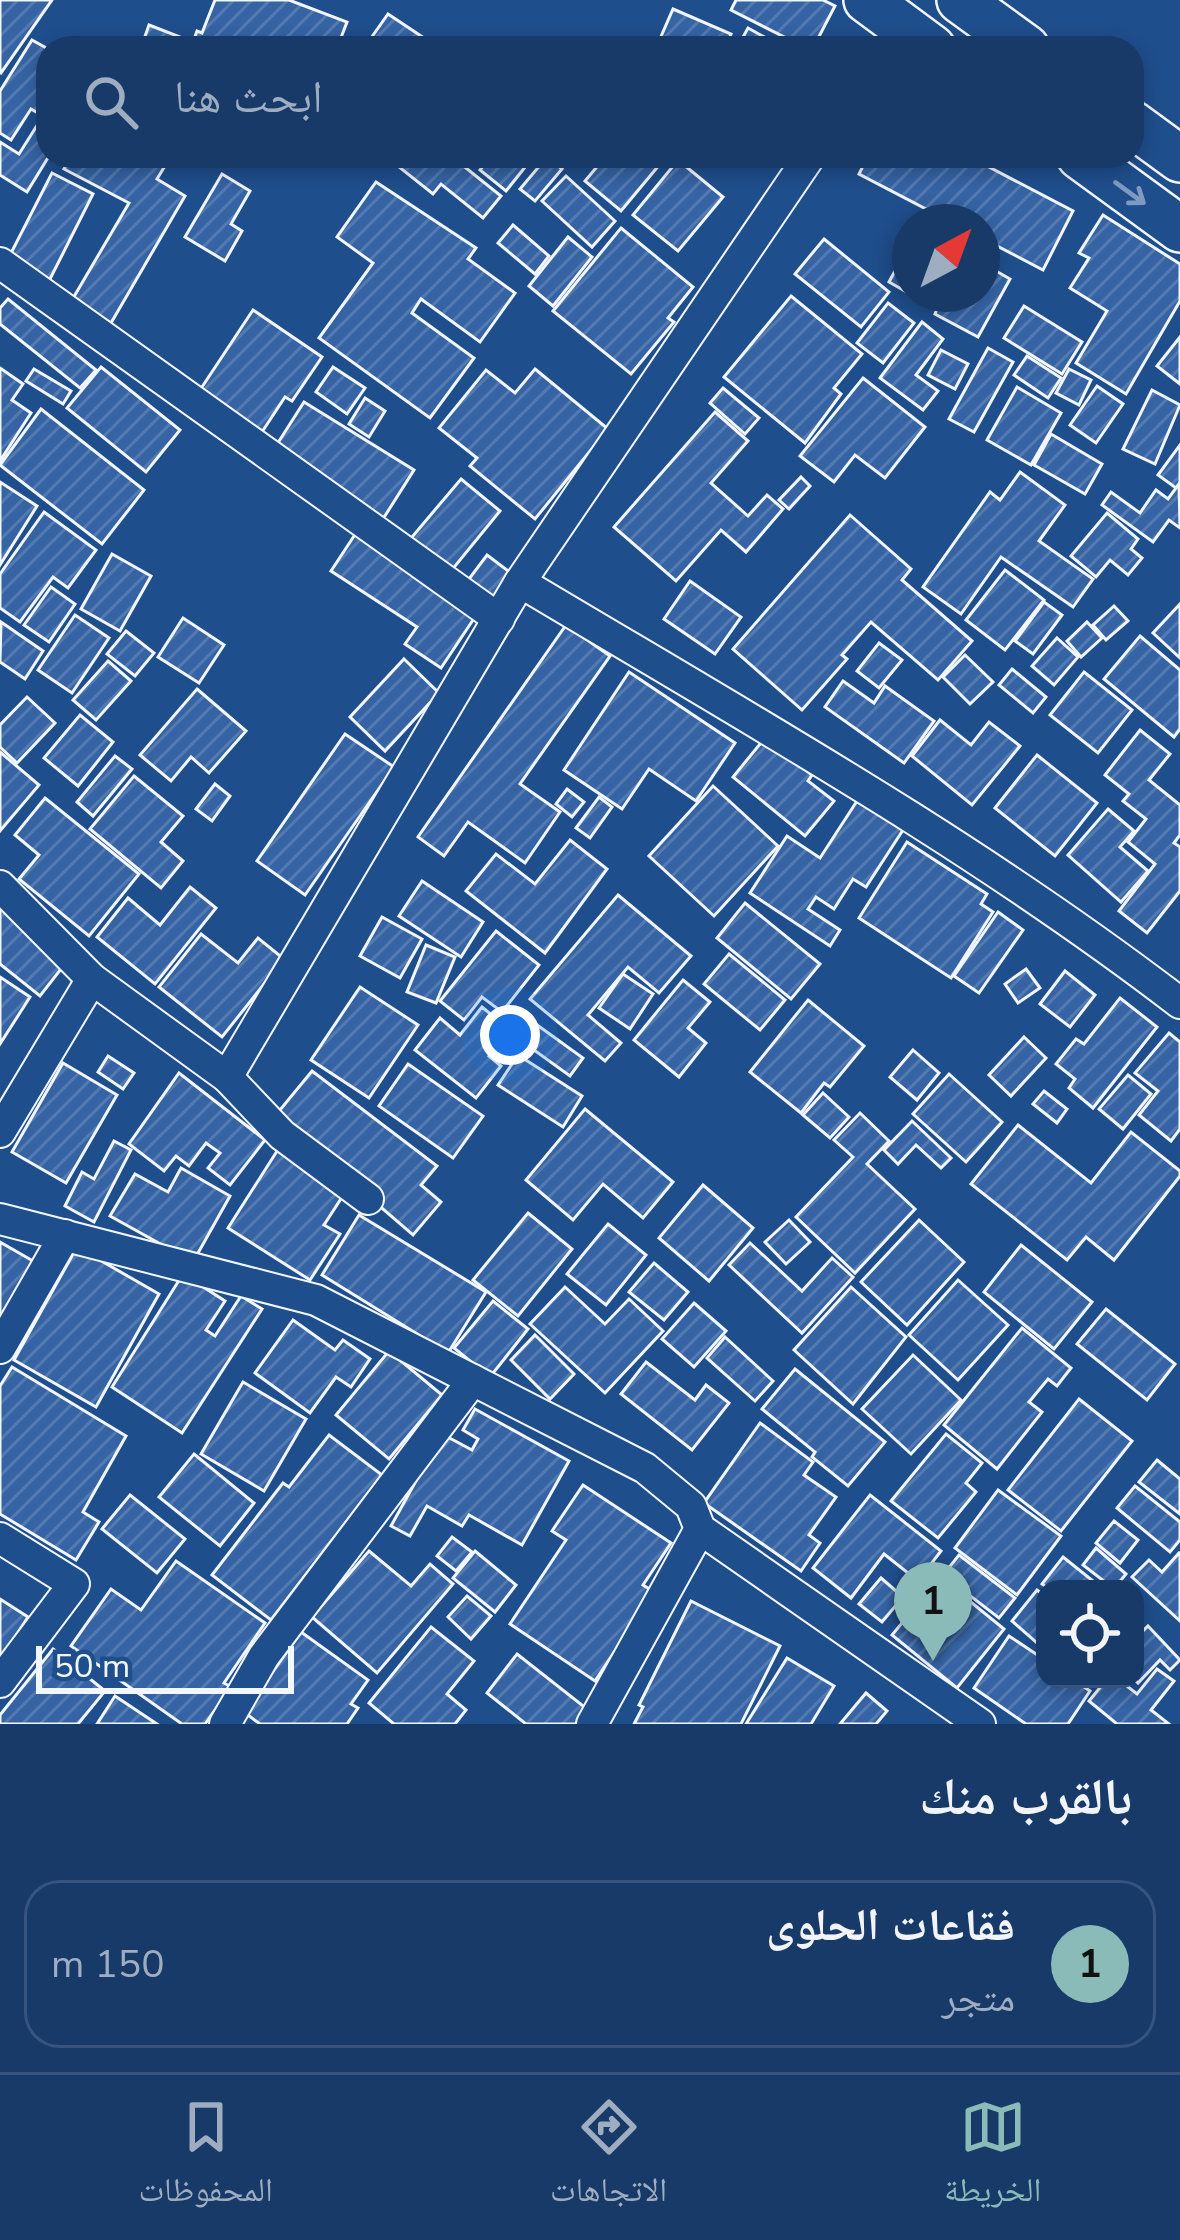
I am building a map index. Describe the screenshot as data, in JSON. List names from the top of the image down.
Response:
{
  "scale_bar": "50 m",
  "north": "top right",
  "page": {
    "search": "ابحث هنا",
    "pins": "1",
    "scale": "50 m",
    "heading": "بالقرب منك",
    "list": [
      {
        "mark": "1",
        "name": "فقاعات الحلوى",
        "note": "متجر",
        "value": "150 m"
      }
    ],
    "nav": ["الخريطة", "الاتجاهات", "المحفوظات"]
  }
}
